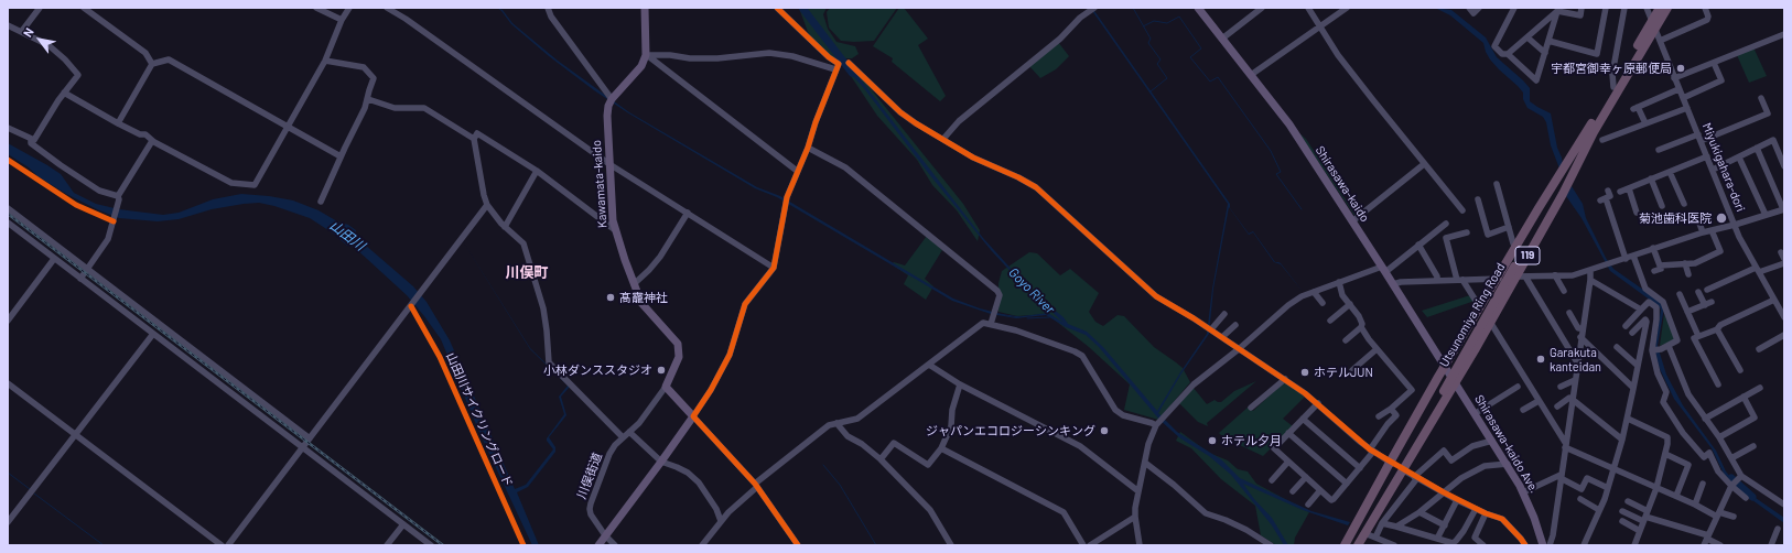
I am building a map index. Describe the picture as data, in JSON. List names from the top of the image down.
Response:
{
  "streets": {
    "highway": ["119", "Utsunomiya Ring Road"],
    "main road": ["Kawamata-kaido", "Shirasawa-kaido", "Shirasawa-kaido Ave."],
    "street": ["Miyukigahara-dori", "川俣街道"],
    "cycle path": ["山田川サイクリングロード"]
  },
  "crossings": [
    ["Miyukigahara-dori", "Utsunomiya Ring Road"],
    ["Kawamata-kaido", "川俣街道"],
    ["Shirasawa-kaido", "119"],
    ["Shirasawa-kaido", "Shirasawa-kaido Ave."],
    ["119", "Utsunomiya Ring Road"],
    ["119", "Shirasawa-kaido Ave."]
  ],
  "districts": ["川俣町"],
  "water": ["山田川", "Goyo River"],
  "places": [
    "宇都宮御幸ヶ原郵便局",
    "菊池歯科医院",
    "髙靇神社",
    "Garakuta kanteidan",
    "小林ダンススタジオ",
    "ホテルJUN",
    "ジャパンエコロジーシンキング",
    "ホテル夕月"
  ],
  "north": "top left"
}
